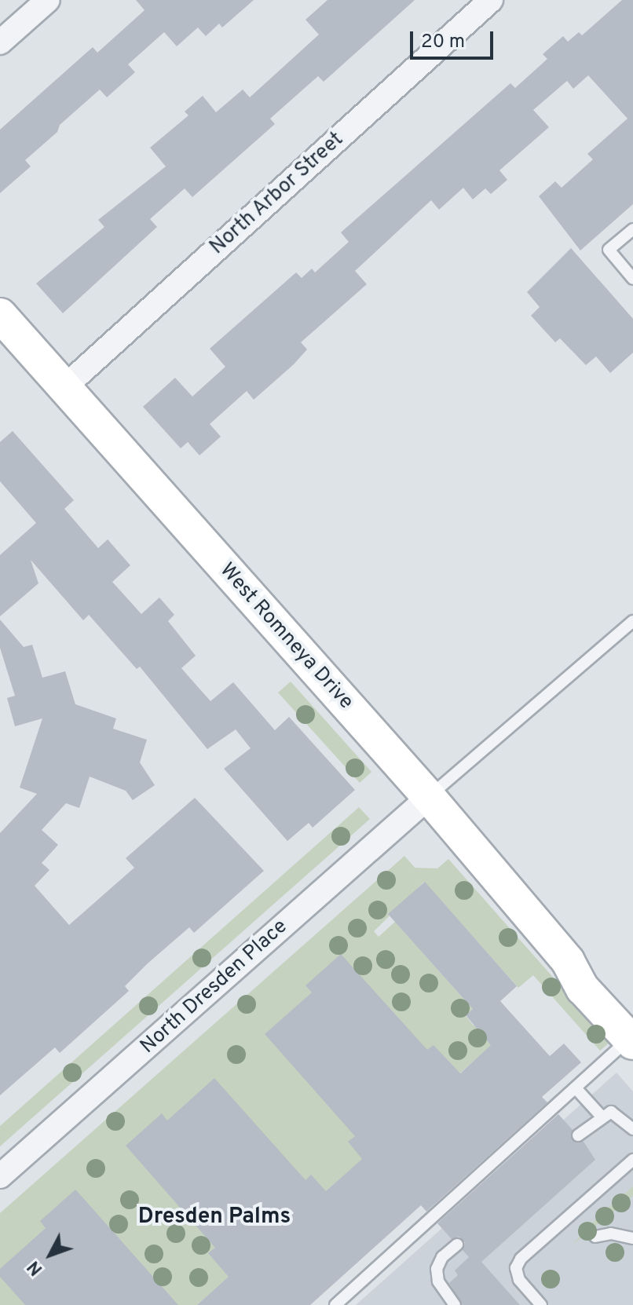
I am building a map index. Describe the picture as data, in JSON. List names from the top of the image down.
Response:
{
  "streets": {
    "street": ["North Arbor Street", "West Romneya Drive", "North Dresden Place"]
  },
  "crossings": [
    ["North Arbor Street", "West Romneya Drive"],
    ["West Romneya Drive", "North Dresden Place"]
  ],
  "districts": ["Dresden Palms"],
  "scale_bar": "20 m",
  "north": "bottom left"
}
